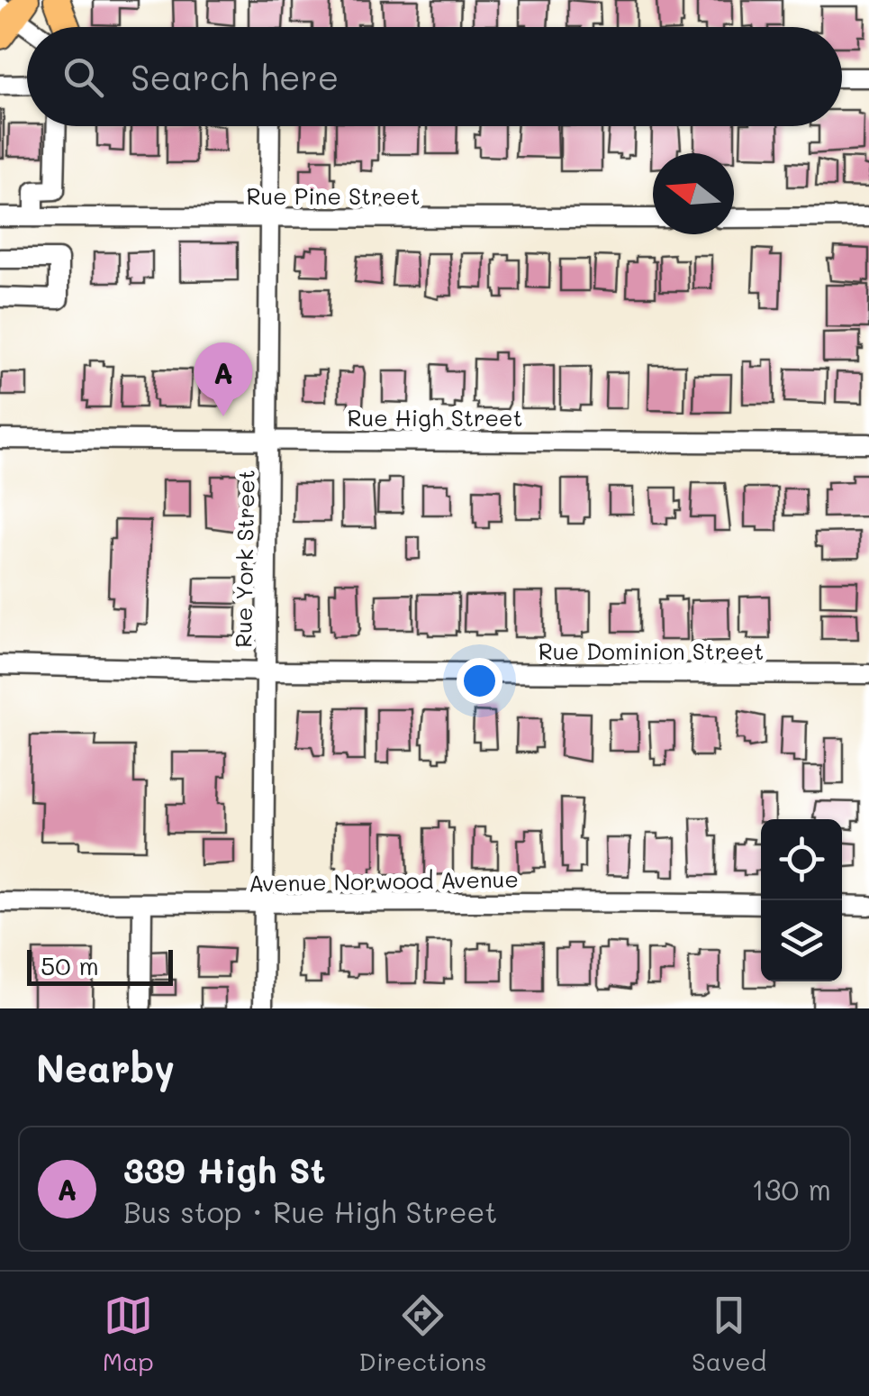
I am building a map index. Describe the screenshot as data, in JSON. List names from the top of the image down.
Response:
{
  "streets": {
    "street": [
      "Rue Pine Street",
      "Rue High Street",
      "Rue York Street",
      "Rue Dominion Street",
      "Avenue Norwood Avenue"
    ]
  },
  "crossings": [
    ["Rue Pine Street", "Rue York Street"],
    ["Rue High Street", "Rue York Street"],
    ["Rue York Street", "Rue Dominion Street"],
    ["Rue York Street", "Avenue Norwood Avenue"]
  ],
  "scale_bar": "50 m",
  "north": "left",
  "page": {
    "search": "Search here",
    "pins": "A",
    "scale": "50 m",
    "heading": "Nearby",
    "list": [
      {
        "mark": "A",
        "name": "339 High St",
        "note": "Bus stop · Rue High Street",
        "value": "130 m"
      }
    ],
    "nav": ["Map", "Directions", "Saved"]
  }
}
